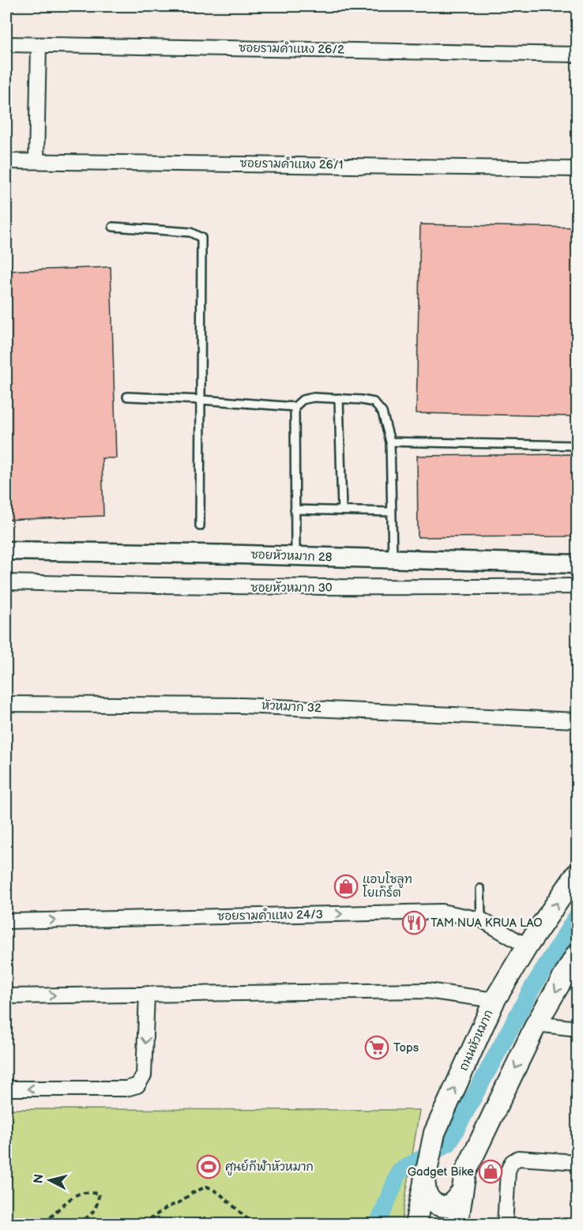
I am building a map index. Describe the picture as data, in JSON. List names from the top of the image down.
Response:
{
  "streets": {
    "main road": ["ถนนหัวหมาก"],
    "street": [
      "ซอยรามคำแหง 26/2",
      "ซอยรามคำแหง 26/1",
      "ซอยหัวหมาก 28",
      "ซอยหัวหมาก 30",
      "หัวหมาก 32",
      "ซอยรามคำแหง 24/3"
    ]
  },
  "crossings": [
    ["ซอยรามคำแหง 24/3", "ถนนหัวหมาก"]
  ],
  "places": {
    "shop": ["แอบโซลูท โยเกิร์ต", "Gadget Bike"],
    "restaurant": ["TAM NUA KRUA LAO"],
    "supermarket": ["Tops"],
    "sports": ["ศูนย์กีฬาหัวหมาก"]
  },
  "north": "left"
}
